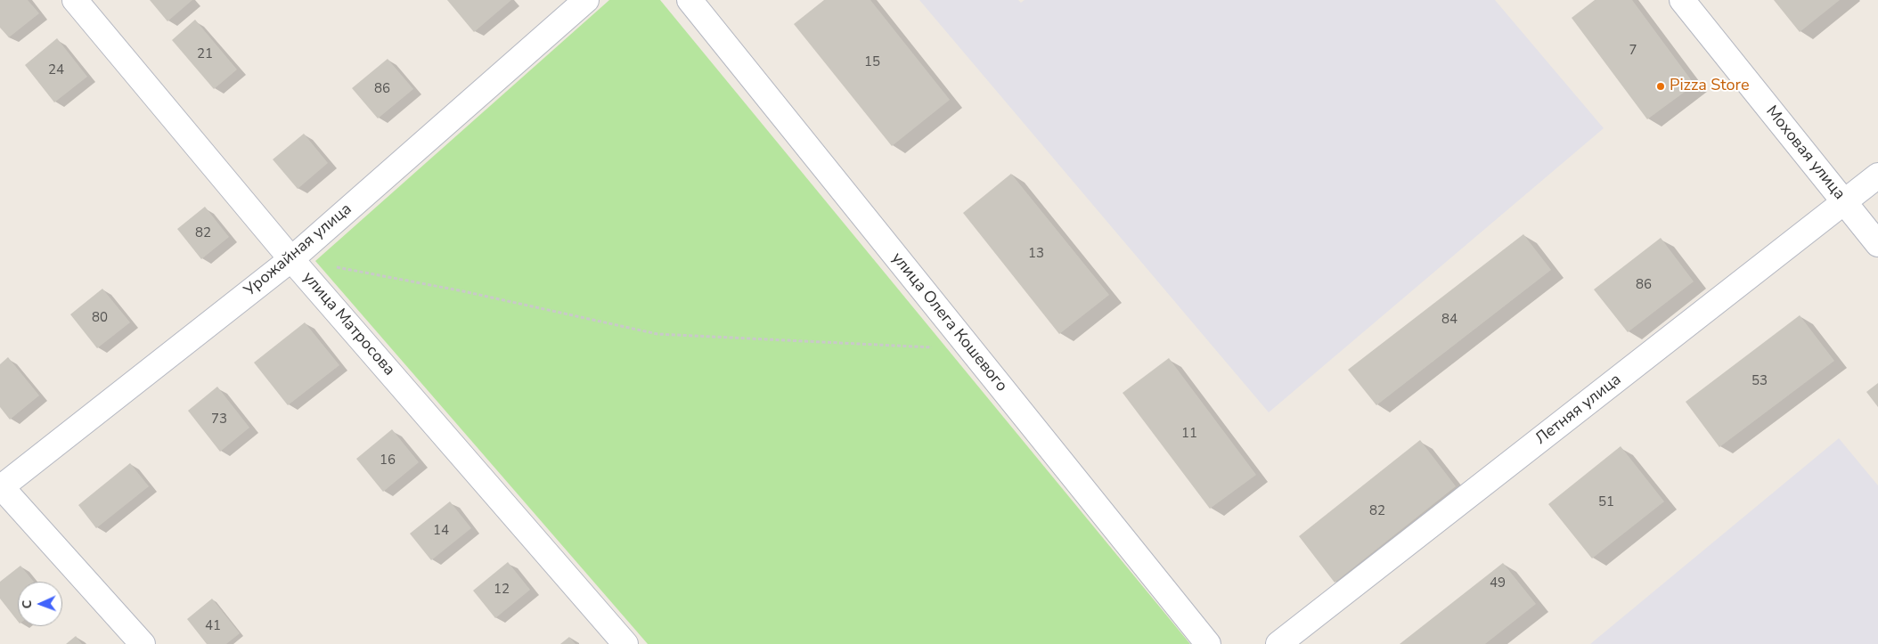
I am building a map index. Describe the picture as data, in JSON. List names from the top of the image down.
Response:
{
  "streets": {
    "street": [
      "Моховая улица",
      "Урожайная улица",
      "улица Олега Кошевого",
      "улица Матросова",
      "Летняя улица"
    ]
  },
  "crossings": [
    ["Моховая улица", "Летняя улица"],
    ["Урожайная улица", "улица Матросова"]
  ],
  "places": ["Pizza Store"],
  "house_numbers": [
    "7",
    "21",
    "15",
    "24",
    "86",
    "82",
    "13",
    "86",
    "80",
    "84",
    "53",
    "73",
    "11",
    "16",
    "51",
    "82",
    "14",
    "49",
    "12",
    "41"
  ],
  "north": "left"
}
